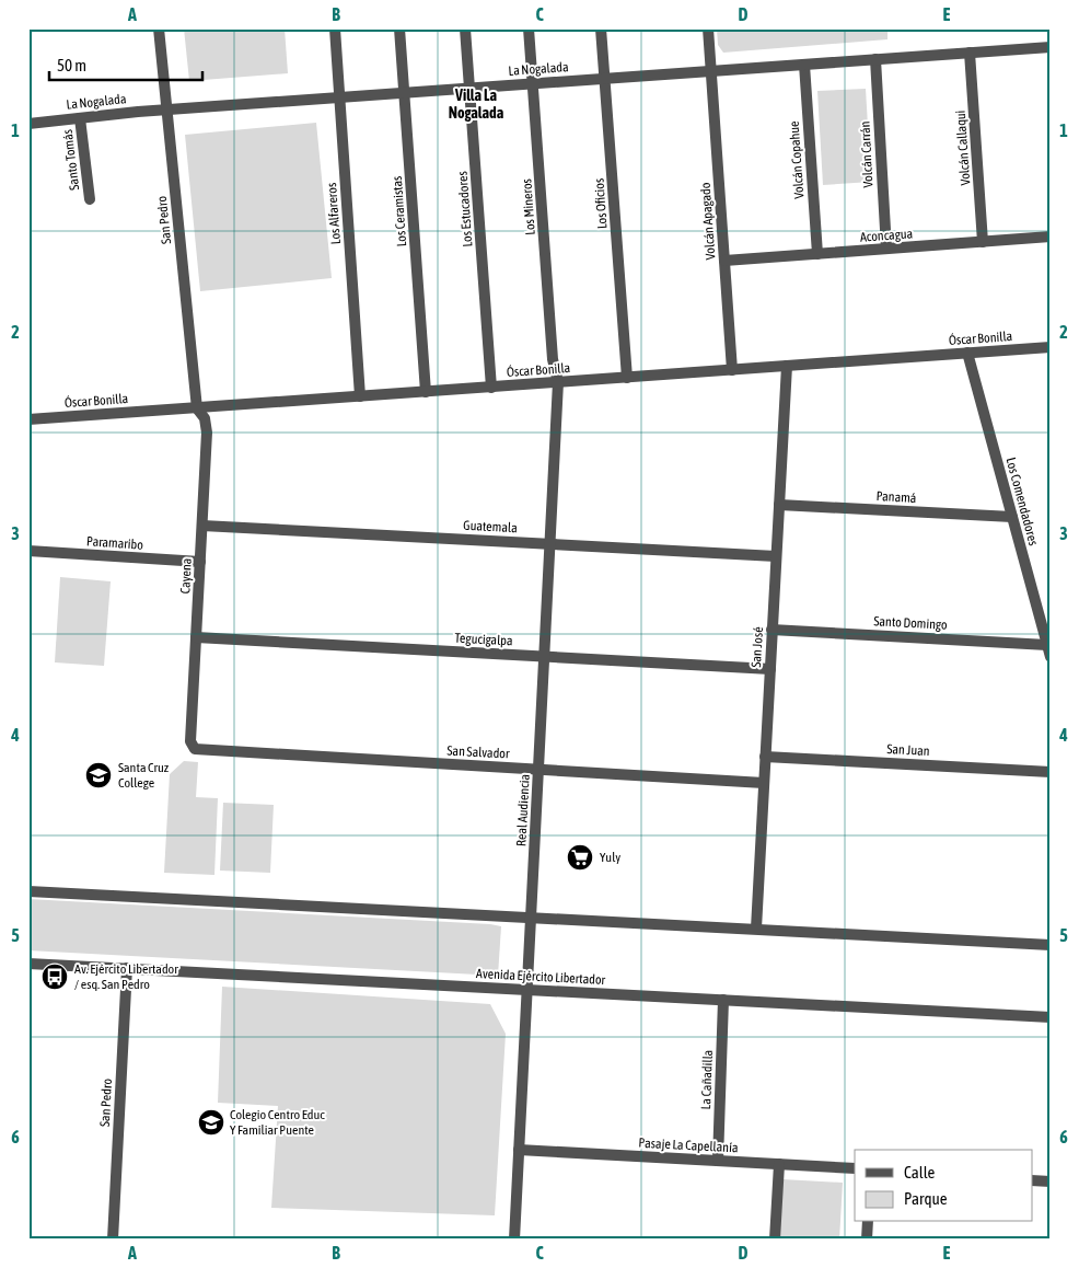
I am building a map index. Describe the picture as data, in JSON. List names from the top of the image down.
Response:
{
  "streets": {
    "street": [
      "La Nogalada",
      "Volcán Callaqui",
      "Volcán Carrán",
      "Santo Tomás",
      "Volcán Copahue",
      "Los Oficios",
      "Los Mineros",
      "Los Estucadores",
      "Los Ceramistas",
      "Los Alfareros",
      "San Pedro",
      "Volcán Apagado",
      "Aconcagua",
      "Óscar Bonilla",
      "Panamá",
      "Los Comendadores",
      "Guatemala",
      "Paramaribo",
      "Cayena",
      "Santo Domingo",
      "Tegucigalpa",
      "San José",
      "San Juan",
      "San Salvador",
      "Real Audiencia",
      "Avenida Ejército Libertador",
      "La Cañadilla",
      "Pasaje La Capellanía"
    ]
  },
  "crossings": [
    ["La Nogalada", "Volcán Callaqui"],
    ["La Nogalada", "Volcán Carrán"],
    ["La Nogalada", "Santo Tomás"],
    ["La Nogalada", "Volcán Copahue"],
    ["La Nogalada", "Los Oficios"],
    ["La Nogalada", "Los Mineros"],
    ["La Nogalada", "Los Estucadores"],
    ["La Nogalada", "Los Ceramistas"],
    ["La Nogalada", "Los Alfareros"],
    ["La Nogalada", "San Pedro"],
    ["La Nogalada", "Volcán Apagado"],
    ["Volcán Callaqui", "Aconcagua"],
    ["Volcán Carrán", "Aconcagua"],
    ["Volcán Copahue", "Aconcagua"],
    ["Los Oficios", "Óscar Bonilla"],
    ["Los Mineros", "Óscar Bonilla"],
    ["Los Mineros", "Real Audiencia"],
    ["Los Estucadores", "Óscar Bonilla"],
    ["Los Ceramistas", "Óscar Bonilla"],
    ["Los Alfareros", "Óscar Bonilla"],
    ["San Pedro", "Óscar Bonilla"],
    ["San Pedro", "Cayena"],
    ["San Pedro", "Avenida Ejército Libertador"],
    ["Volcán Apagado", "Aconcagua"],
    ["Volcán Apagado", "Óscar Bonilla"],
    ["Óscar Bonilla", "Los Comendadores"],
    ["Óscar Bonilla", "Cayena"],
    ["Óscar Bonilla", "San José"],
    ["Óscar Bonilla", "Real Audiencia"],
    ["Panamá", "Los Comendadores"],
    ["Panamá", "San José"],
    ["Los Comendadores", "Santo Domingo"],
    ["Guatemala", "Cayena"],
    ["Guatemala", "San José"],
    ["Guatemala", "Real Audiencia"],
    ["Paramaribo", "Cayena"],
    ["Cayena", "Tegucigalpa"],
    ["Cayena", "San Salvador"],
    ["Santo Domingo", "San José"],
    ["Tegucigalpa", "San José"],
    ["Tegucigalpa", "Real Audiencia"],
    ["San José", "San Juan"],
    ["San José", "San Salvador"],
    ["San Salvador", "Real Audiencia"],
    ["Real Audiencia", "Avenida Ejército Libertador"],
    ["Real Audiencia", "Pasaje La Capellanía"],
    ["Avenida Ejército Libertador", "La Cañadilla"],
    ["La Cañadilla", "Pasaje La Capellanía"]
  ],
  "districts": ["Villa La Nogalada"],
  "places": {
    "school or university": ["Santa Cruz College", "Colegio Centro Educ Y Familiar Puente"],
    "supermarket": ["Yuly"],
    "bus stop": ["Av. Ejército Libertador / esq. San Pedro"]
  },
  "legend": ["Calle", "Parque"],
  "scale_bar": "50 m",
  "grid": {
    "columns": [
      "A",
      "B",
      "C",
      "D",
      "E"
    ],
    "rows": [
      "1",
      "2",
      "3",
      "4",
      "5",
      "6"
    ]
  }
}
